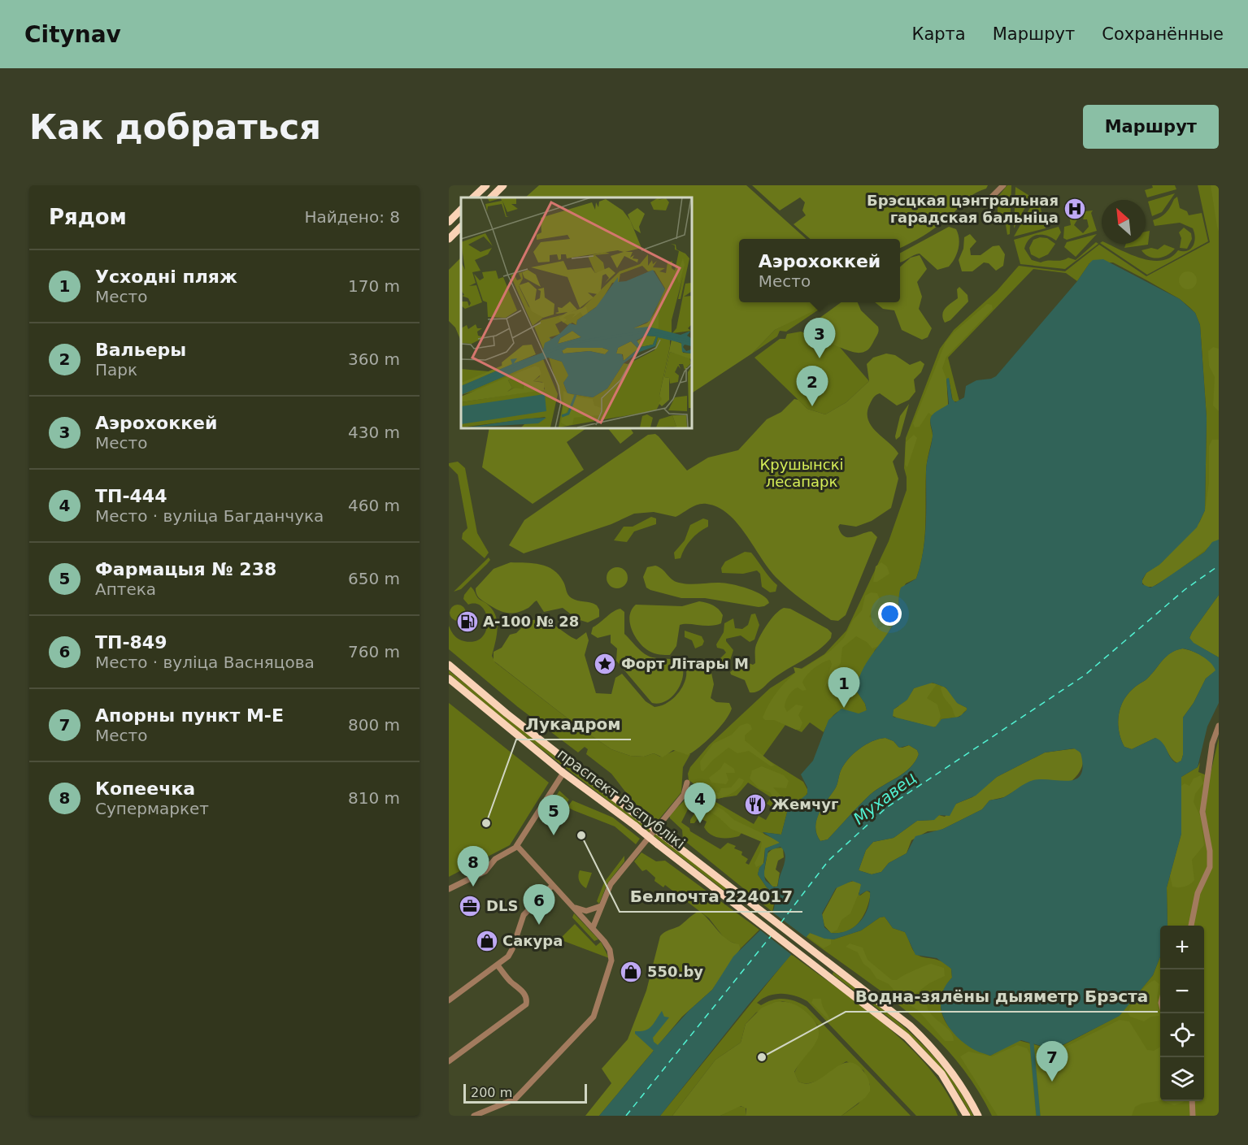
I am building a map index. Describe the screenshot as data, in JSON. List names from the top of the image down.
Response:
{
  "streets": {
    "highway": ["праспект Рэспублікі"]
  },
  "water": ["Мухавец"],
  "parks": ["Крушынскі лесапарк"],
  "places": {
    "hospital": ["Брэсцкая цэнтральная гарадская бальніца"],
    "fuel station": ["А-100 № 28"],
    "place": ["Форт Літары М"],
    "restaurant": ["Жемчуг"],
    "other": ["Лукадром", "Белпочта 224017", "Водна-зялёны дыяметр Брэста"],
    "office": ["DLS"],
    "shop": ["Сакура", "550.by"]
  },
  "scale_bar": "200 m",
  "north": "top left",
  "page": {
    "header": "Citynav",
    "nav": ["Карта", "Маршрут", "Сохранённые"],
    "buttons": "Маршрут",
    "title": "Как добраться",
    "heading": ["Рядом", "Найдено: 8"],
    "popup": ["Аэрохоккей", "Место"],
    "list": [
      {
        "mark": "1",
        "name": "Усходні пляж",
        "note": "Место",
        "value": "170 m"
      },
      {
        "mark": "2",
        "name": "Вальеры",
        "note": "Парк",
        "value": "360 m"
      },
      {
        "mark": "3",
        "name": "Аэрохоккей",
        "note": "Место",
        "value": "430 m"
      },
      {
        "mark": "4",
        "name": "ТП-444",
        "note": "Место · вуліца Багданчука",
        "value": "460 m"
      },
      {
        "mark": "5",
        "name": "Фармацыя № 238",
        "note": "Аптека",
        "value": "650 m"
      },
      {
        "mark": "6",
        "name": "ТП-849",
        "note": "Место · вуліца Васняцова",
        "value": "760 m"
      },
      {
        "mark": "7",
        "name": "Апорны пункт М-Е",
        "note": "Место",
        "value": "800 m"
      },
      {
        "mark": "8",
        "name": "Копеечка",
        "note": "Супермаркет",
        "value": "810 m"
      }
    ],
    "pins": [
      "3",
      "2",
      "1",
      "4",
      "5",
      "8",
      "6",
      "7"
    ],
    "map_buttons": ["+", "−"],
    "scale": "200 m"
  }
}
